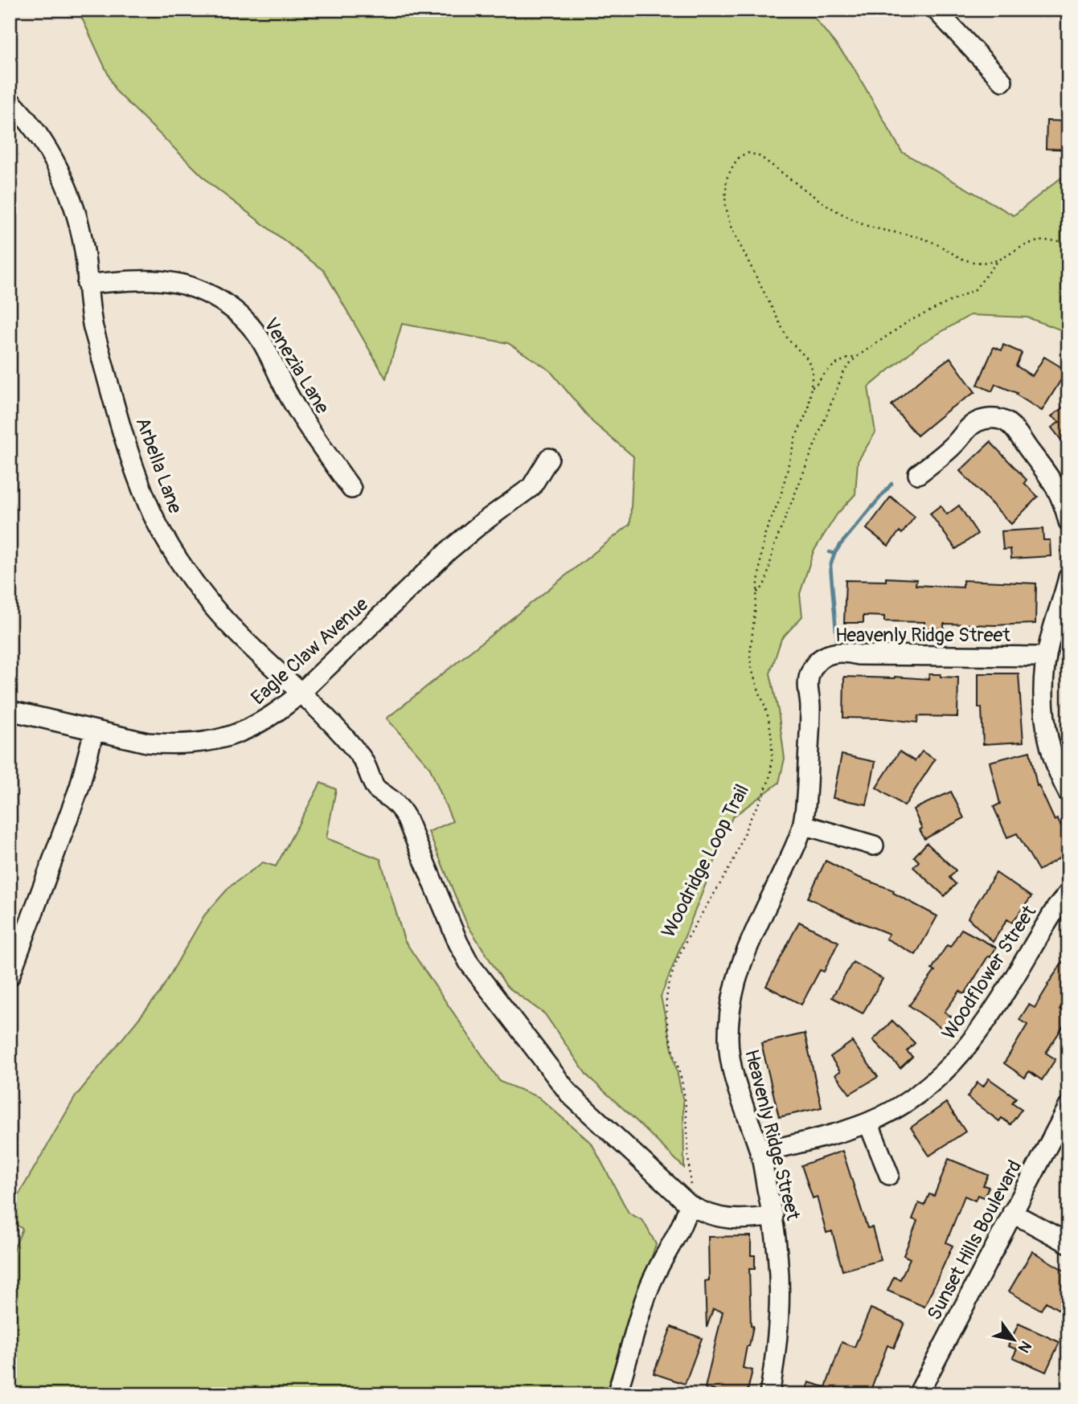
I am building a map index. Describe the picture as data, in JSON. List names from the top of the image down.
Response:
{
  "streets": {
    "street": [
      "Venezia Lane",
      "Arbella Lane",
      "Heavenly Ridge Street",
      "Eagle Claw Avenue",
      "Woodflower Street",
      "Sunset Hills Boulevard"
    ],
    "path": ["Woodridge Loop Trail"]
  },
  "crossings": [
    ["Venezia Lane", "Arbella Lane"],
    ["Arbella Lane", "Eagle Claw Avenue"],
    ["Arbella Lane", "Woodridge Loop Trail"],
    ["Heavenly Ridge Street", "Woodflower Street"]
  ],
  "north": "bottom right"
}
